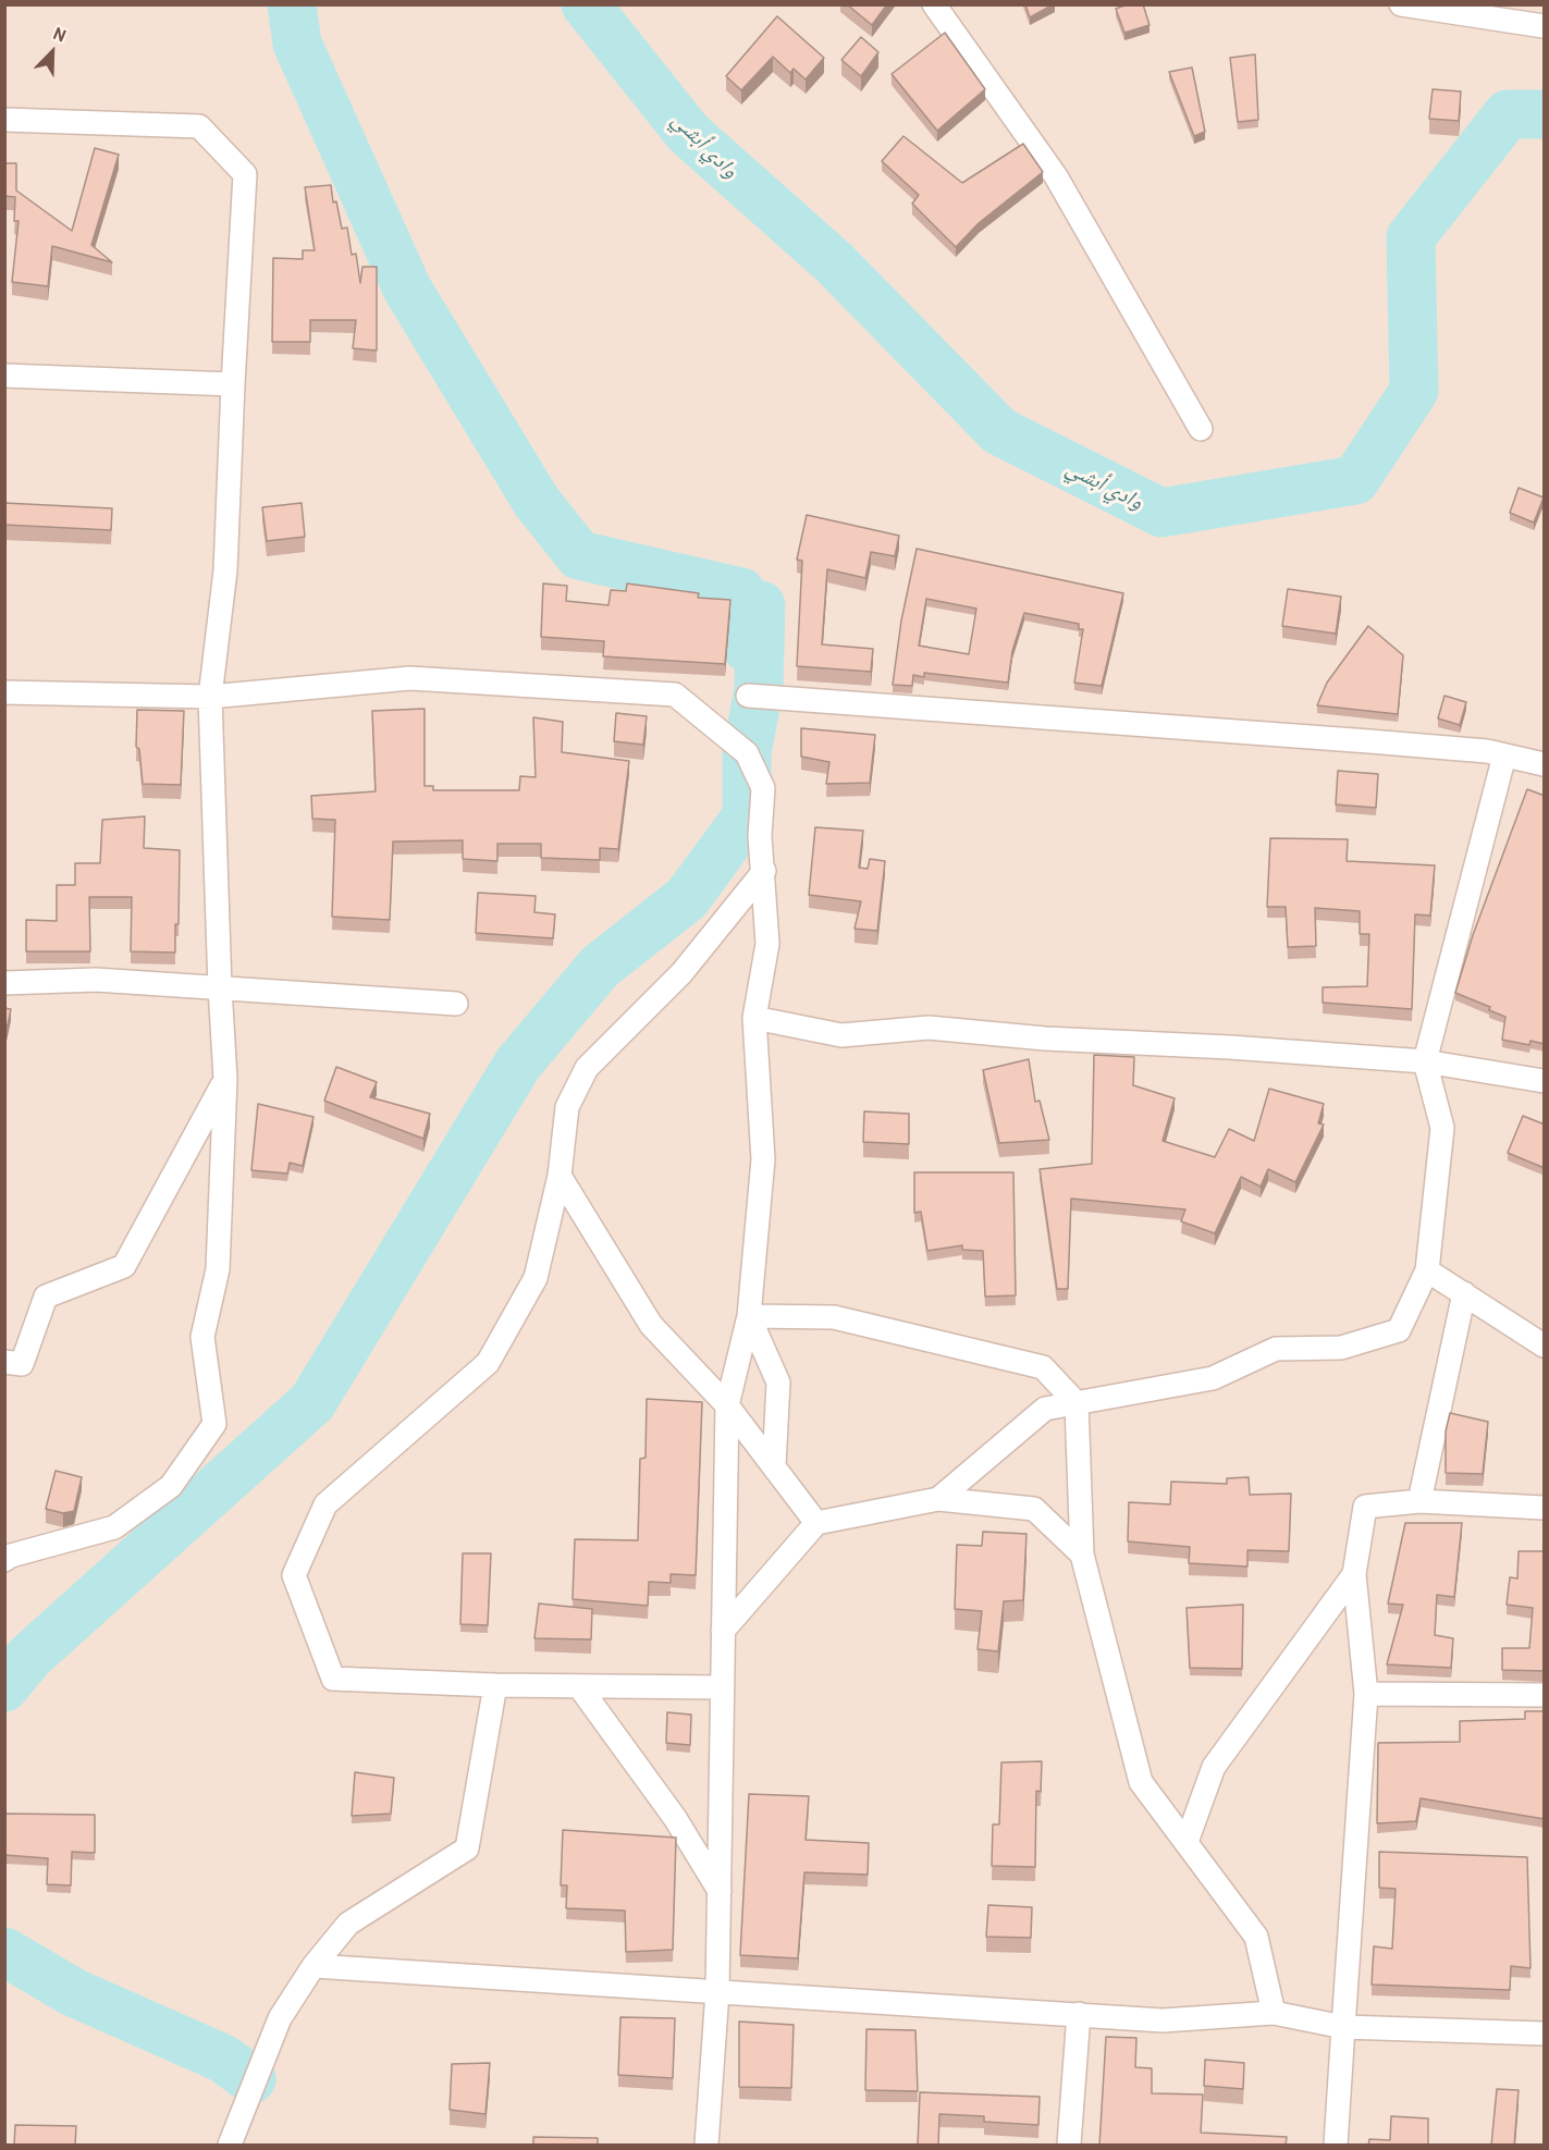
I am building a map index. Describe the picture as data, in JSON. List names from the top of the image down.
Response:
{
  "water": ["وادي أبشي"],
  "north": "top right"
}
